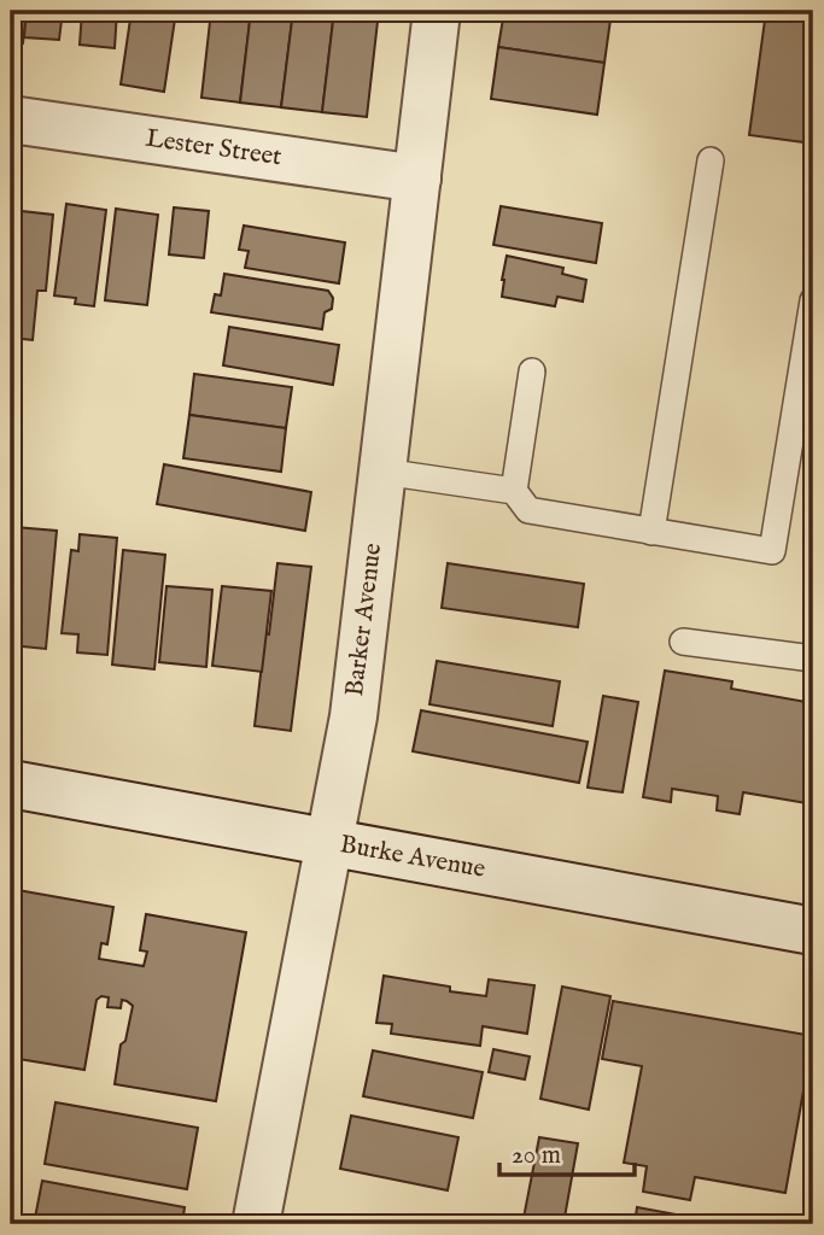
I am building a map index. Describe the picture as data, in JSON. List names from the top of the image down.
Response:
{
  "streets": {
    "street": ["Lester Street", "Barker Avenue", "Burke Avenue"]
  },
  "crossings": [
    ["Lester Street", "Barker Avenue"],
    ["Barker Avenue", "Burke Avenue"]
  ],
  "scale_bar": "20 m"
}
